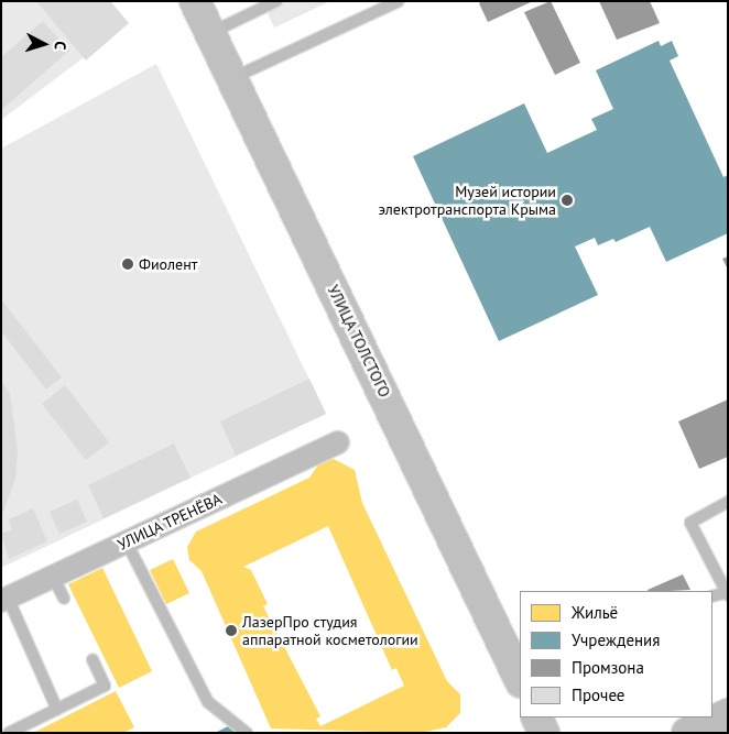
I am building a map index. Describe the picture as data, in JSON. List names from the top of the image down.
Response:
{
  "streets": {
    "main road": ["УЛИЦА ТОЛСТОГО"],
    "street": ["УЛИЦА ТРЕНЁВА"]
  },
  "places": ["Музей истории электротранспорта Крыма", "Фиолент", "ЛазерПро студия аппаратной косметологии"],
  "legend": [
    "Жильё",
    "Учреждения",
    "Промзона",
    "Прочее"
  ],
  "north": "right"
}
